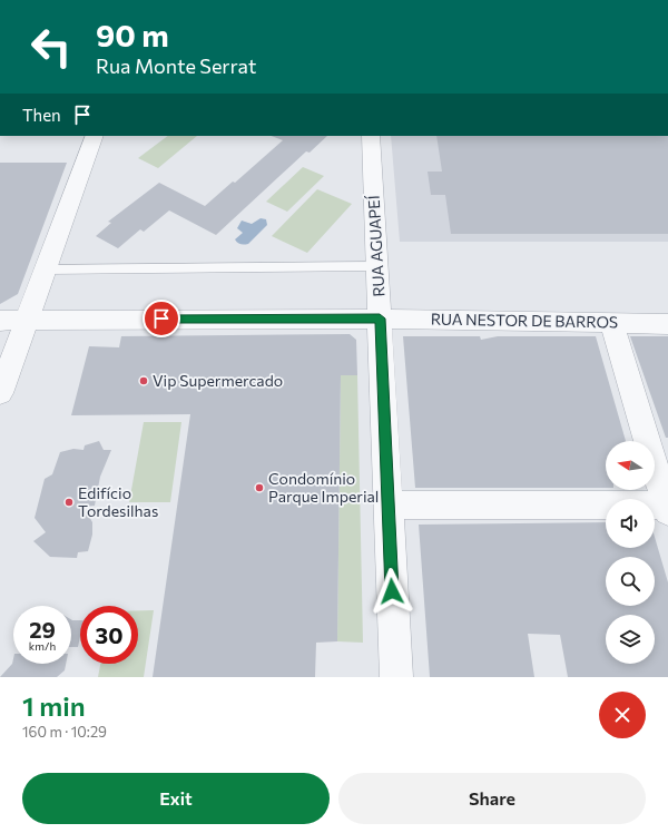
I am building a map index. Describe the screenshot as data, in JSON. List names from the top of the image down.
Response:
{
  "streets": {
    "street": ["RUA AGUAPEÍ", "RUA NESTOR DE BARROS"]
  },
  "crossings": [
    ["RUA AGUAPEÍ", "RUA NESTOR DE BARROS"]
  ],
  "places": ["Vip Supermercado", "Condomínio Parque Imperial", "Edifício Tordesilhas"],
  "north": "left",
  "page": {
    "turn": ["90 m", "Rua Monte Serrat"],
    "then": "Then",
    "speed": "29 km/h",
    "limit": "30",
    "heading": ["1 min", "160 m · 10:29"],
    "buttons": ["Exit", "Share"]
  }
}
